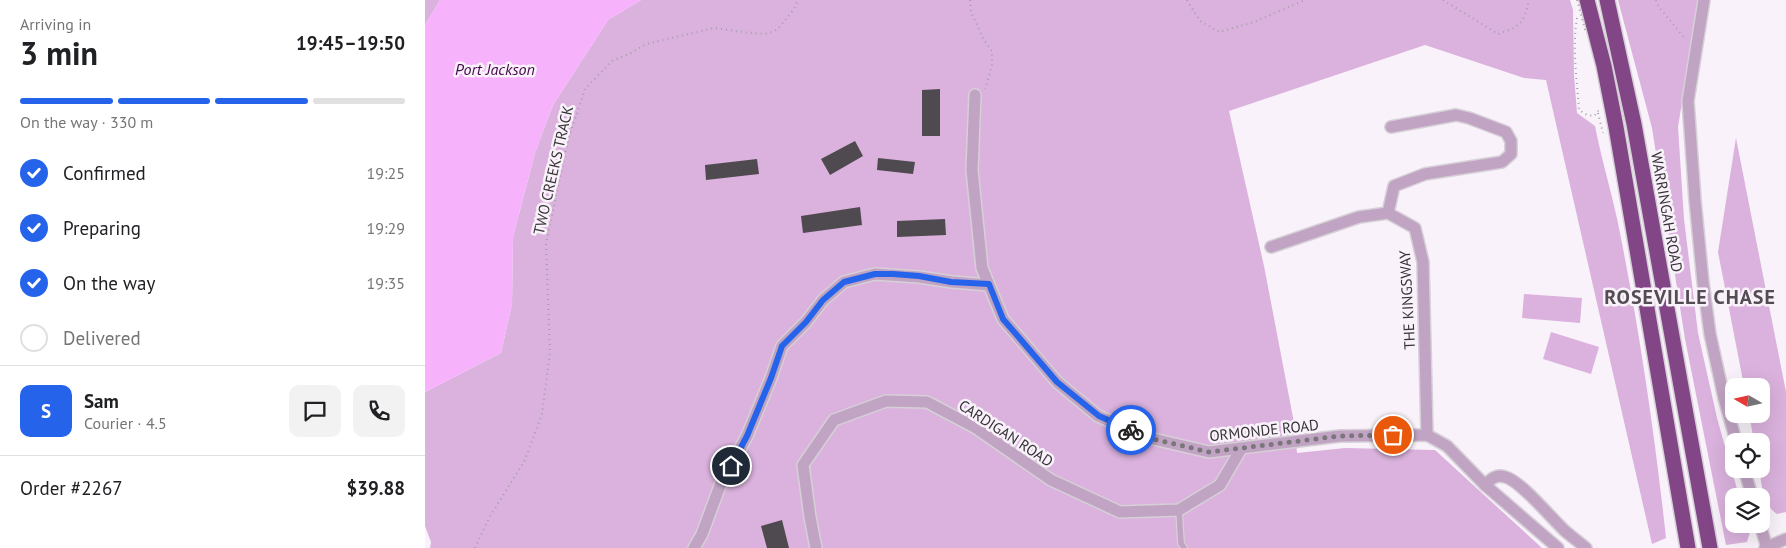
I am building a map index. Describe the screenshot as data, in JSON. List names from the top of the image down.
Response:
{
  "streets": {
    "highway": ["WARRINGAH ROAD"],
    "street": ["THE KINGSWAY", "ORMONDE ROAD", "CARDIGAN ROAD"],
    "path": ["TWO CREEKS TRACK"]
  },
  "crossings": [
    ["THE KINGSWAY", "ORMONDE ROAD"],
    ["ORMONDE ROAD", "CARDIGAN ROAD"]
  ],
  "districts": ["ROSEVILLE CHASE"],
  "water": ["Port Jackson"],
  "north": "left",
  "page": {
    "heading": ["3 min", "Arriving in", "19:45–19:50"],
    "panel": [
      "Sam",
      "Courier · 4.5",
      "Order #2267",
      "$39.88"
    ],
    "bar": "On the way · 330 m",
    "list": [
      ["Confirmed", "19:25"],
      ["Preparing", "19:29"],
      ["On the way", "19:35"],
      "Delivered"
    ],
    "round": "S"
  }
}
